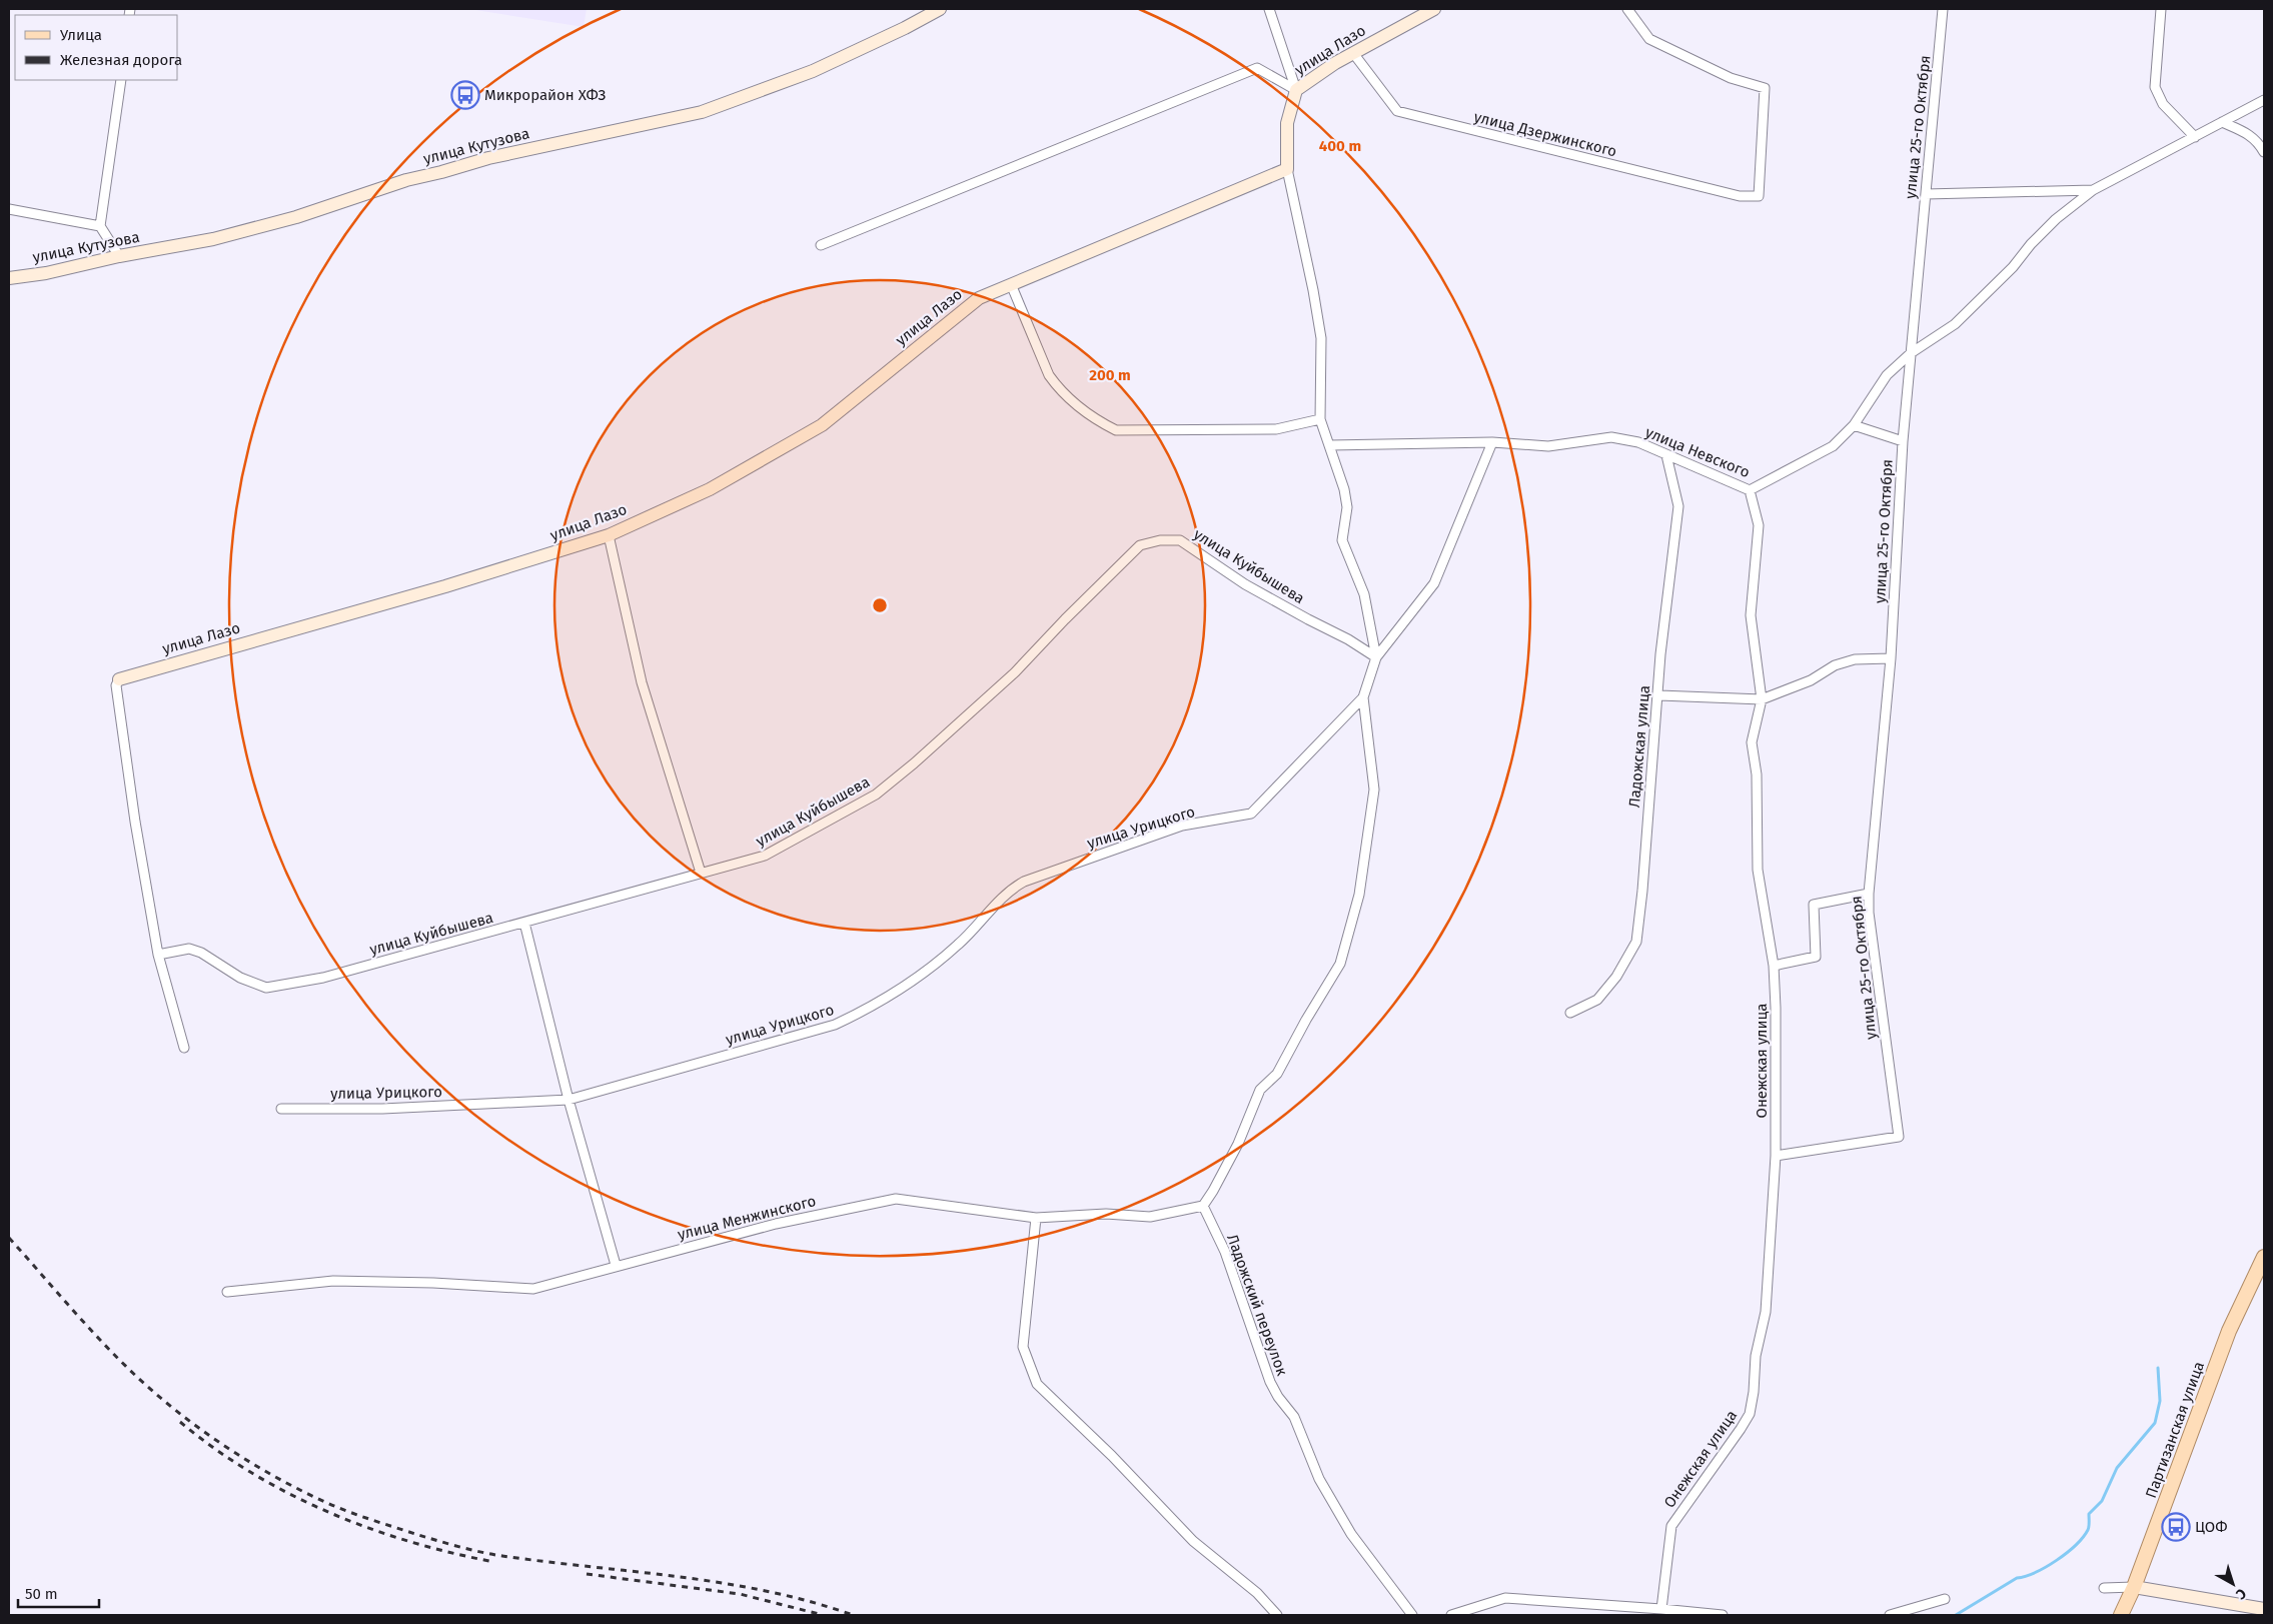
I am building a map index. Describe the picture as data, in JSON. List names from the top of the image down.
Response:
{
  "streets": {
    "main road": ["Партизанская улица"],
    "street": [
      "улица Лазо",
      "улица 25-го Октября",
      "улица Дзержинского",
      "улица Кутузова",
      "улица Невского",
      "улица Куйбышева",
      "Ладожская улица",
      "улица Урицкого",
      "Онежская улица",
      "улица Менжинского",
      "Ладожский переулок"
    ]
  },
  "crossings": [
    ["улица Лазо", "улица Дзержинского"],
    ["улица Лазо", "улица Куйбышева"],
    ["улица 25-го Октября", "улица Невского"],
    ["улица 25-го Октября", "Онежская улица"],
    ["улица Невского", "Ладожская улица"],
    ["улица Невского", "Онежская улица"],
    ["улица Менжинского", "Ладожский переулок"]
  ],
  "places": {
    "bus stop": ["Микрорайон ХФЗ", "ЦОФ"]
  },
  "legend": ["Улица", "Железная дорога"],
  "scale_bar": "50 m",
  "north": "bottom right",
  "rings": ["400 m", "200 m"]
}
